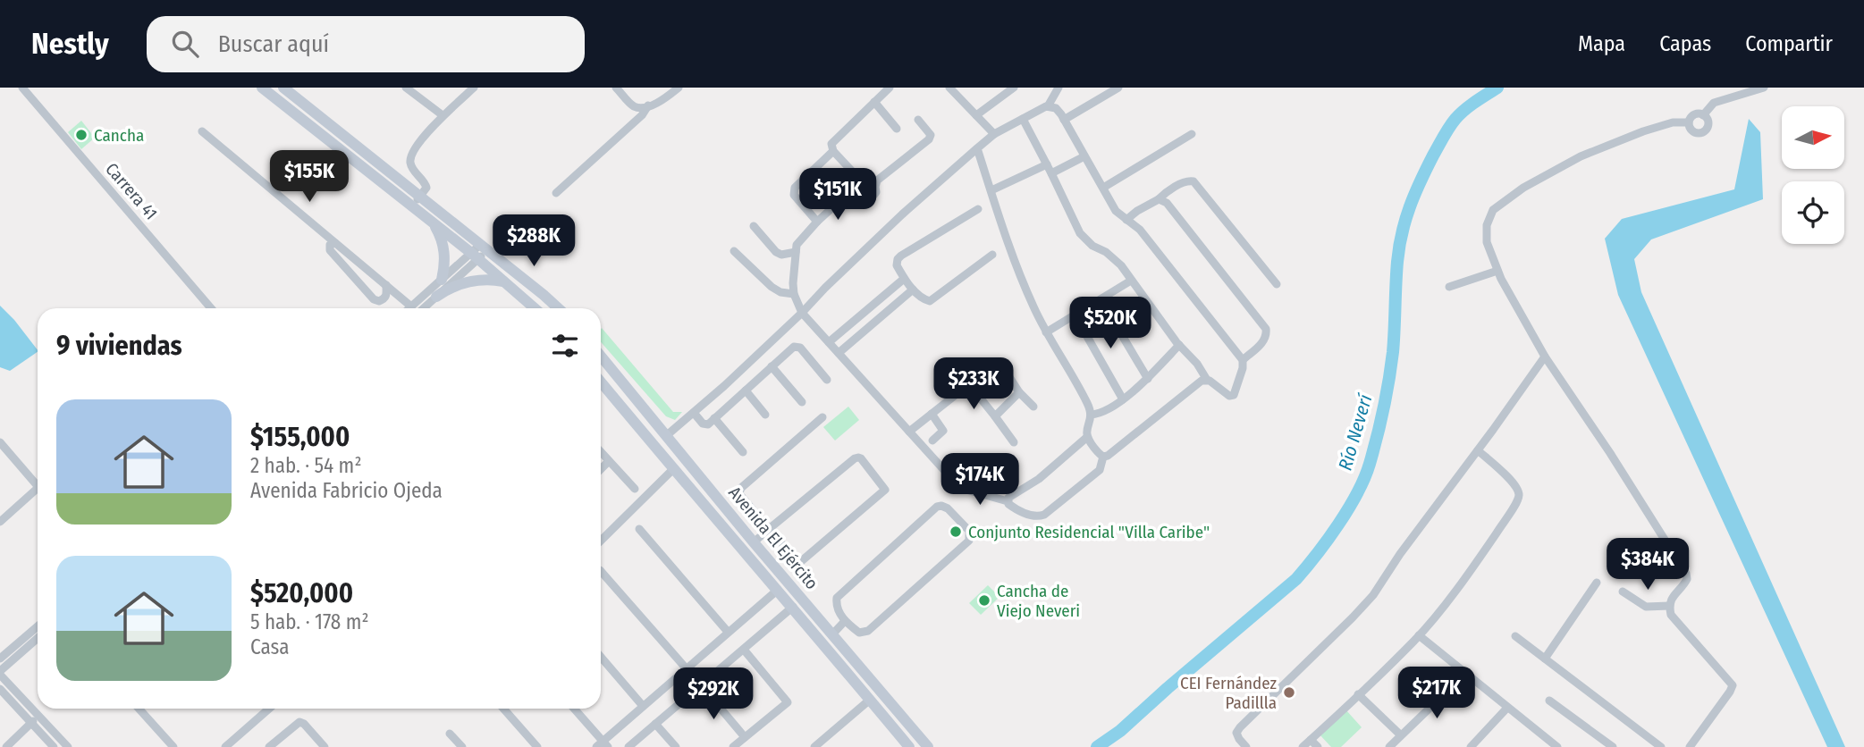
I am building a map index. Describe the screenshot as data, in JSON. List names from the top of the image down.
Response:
{
  "streets": {
    "street": ["Carrera 41", "Avenida El Ejército"]
  },
  "water": ["Río Neverí"],
  "places": [
    "Cancha",
    "Conjunto Residencial \"Villa Caribe\"",
    "Cancha de Viejo Neveri",
    "CEI Fernández Padillla"
  ],
  "north": "right",
  "page": {
    "header": "Nestly",
    "search": "Buscar aquí",
    "nav": ["Mapa", "Capas", "Compartir"],
    "price": [
      "$155K",
      "$151K",
      "$288K",
      "$520K",
      "$233K",
      "$174K",
      "$384K",
      "$217K",
      "$292K"
    ],
    "heading": "9 viviendas",
    "list": [
      {
        "name": "$155,000",
        "note": "2 hab. · 54 m² · Avenida Fabricio Ojeda"
      },
      {
        "name": "$520,000",
        "note": "5 hab. · 178 m² · Casa"
      }
    ]
  }
}
